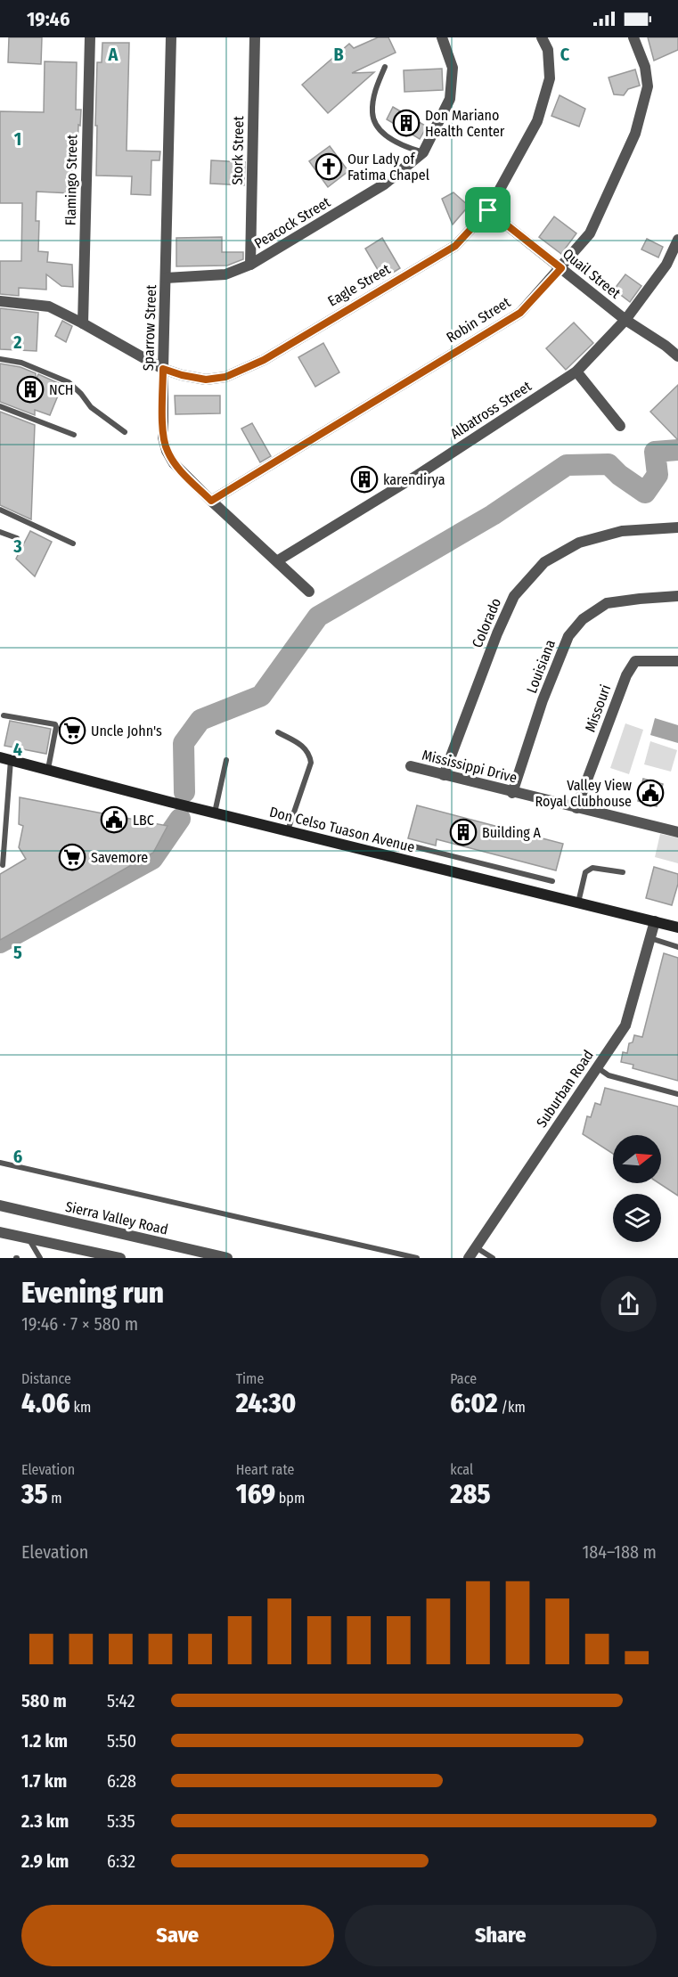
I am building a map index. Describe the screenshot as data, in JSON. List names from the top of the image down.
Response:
{
  "streets": {
    "street": [
      "Stork Street",
      "Flamingo Street",
      "Peacock Street",
      "Quail Street",
      "Eagle Street",
      "Robin Street",
      "Sparrow Street",
      "Albatross Street",
      "Colorado",
      "Louisiana",
      "Missouri",
      "Mississippi Drive",
      "Don Celso Tuason Avenue",
      "Suburban Road",
      "Sierra Valley Road"
    ]
  },
  "crossings": [
    ["Stork Street", "Peacock Street"],
    ["Flamingo Street", "Eagle Street"],
    ["Peacock Street", "Sparrow Street"],
    ["Quail Street", "Eagle Street"],
    ["Quail Street", "Robin Street"],
    ["Quail Street", "Albatross Street"],
    ["Eagle Street", "Sparrow Street"],
    ["Robin Street", "Sparrow Street"],
    ["Sparrow Street", "Albatross Street"],
    ["Colorado", "Mississippi Drive"],
    ["Louisiana", "Mississippi Drive"],
    ["Missouri", "Mississippi Drive"],
    ["Don Celso Tuason Avenue", "Suburban Road"]
  ],
  "places": {
    "building": [
      "Don Mariano Health Center",
      "NCH",
      "karendirya",
      "Building A"
    ],
    "church": ["Our Lady of Fatima Chapel"],
    "supermarket": ["Uncle John's", "Savemore"],
    "public building": ["Valley View Royal Clubhouse", "LBC"]
  },
  "north": "right",
  "page": {
    "status": "19:46",
    "heading": ["Evening run", "19:46 · 7 × 580 m"],
    "stats": [
      ["Distance", "4.06 km"],
      ["Time", "24:30"],
      ["Pace", "6:02 /km"],
      ["Elevation", "35 m"],
      ["Heart rate", "169 bpm"],
      ["kcal", "285"]
    ],
    "chart": ["Elevation", "184–188 m"],
    "list": [
      {
        "name": "580 m",
        "note": "5:42"
      },
      {
        "name": "1.2 km",
        "note": "5:50"
      },
      {
        "name": "1.7 km",
        "note": "6:28"
      },
      {
        "name": "2.3 km",
        "note": "5:35"
      },
      {
        "name": "2.9 km",
        "note": "6:32"
      }
    ],
    "buttons": ["Save", "Share"]
  },
  "grid": {
    "columns": ["A", "B", "C"],
    "rows": [
      "1",
      "2",
      "3",
      "4",
      "5",
      "6"
    ]
  }
}
